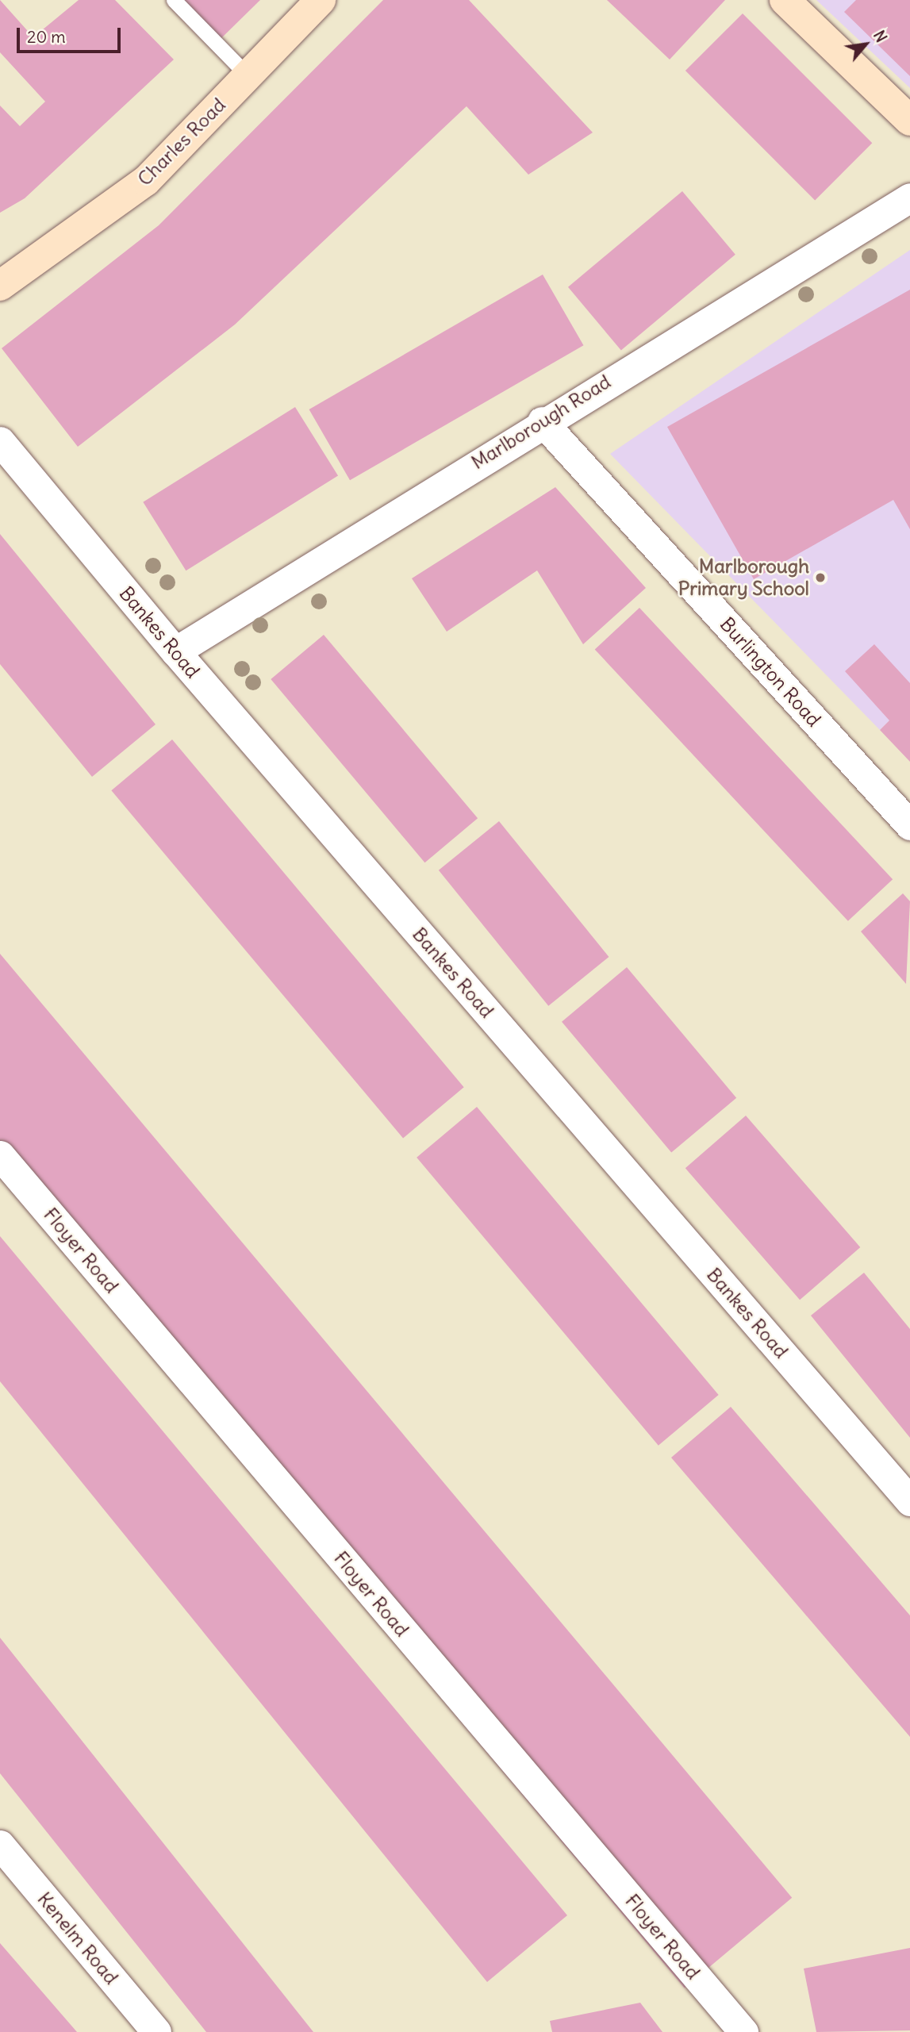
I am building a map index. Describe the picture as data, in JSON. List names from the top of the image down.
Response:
{
  "streets": {
    "street": [
      "Charles Road",
      "Marlborough Road",
      "Bankes Road",
      "Burlington Road",
      "Floyer Road",
      "Kenelm Road"
    ]
  },
  "crossings": [
    ["Marlborough Road", "Bankes Road"],
    ["Marlborough Road", "Burlington Road"]
  ],
  "places": ["Marlborough Primary School"],
  "scale_bar": "20 m",
  "north": "top right"
}
